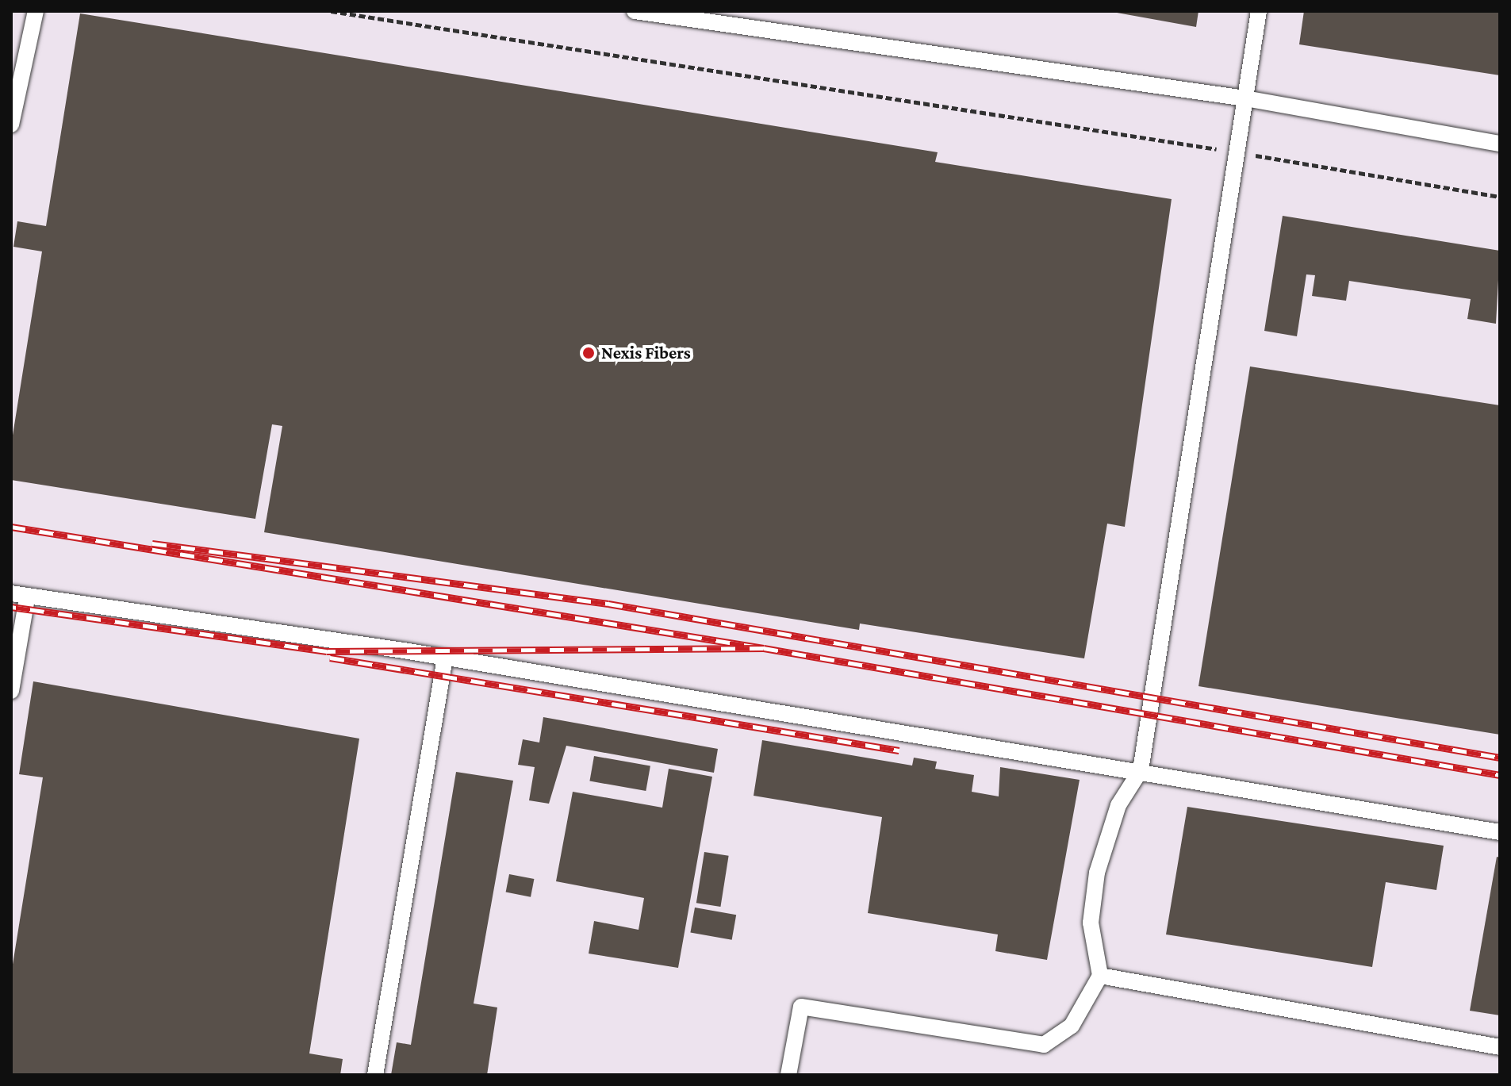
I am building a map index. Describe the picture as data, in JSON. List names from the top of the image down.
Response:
{
  "places": ["Nexis Fibers"]
}
